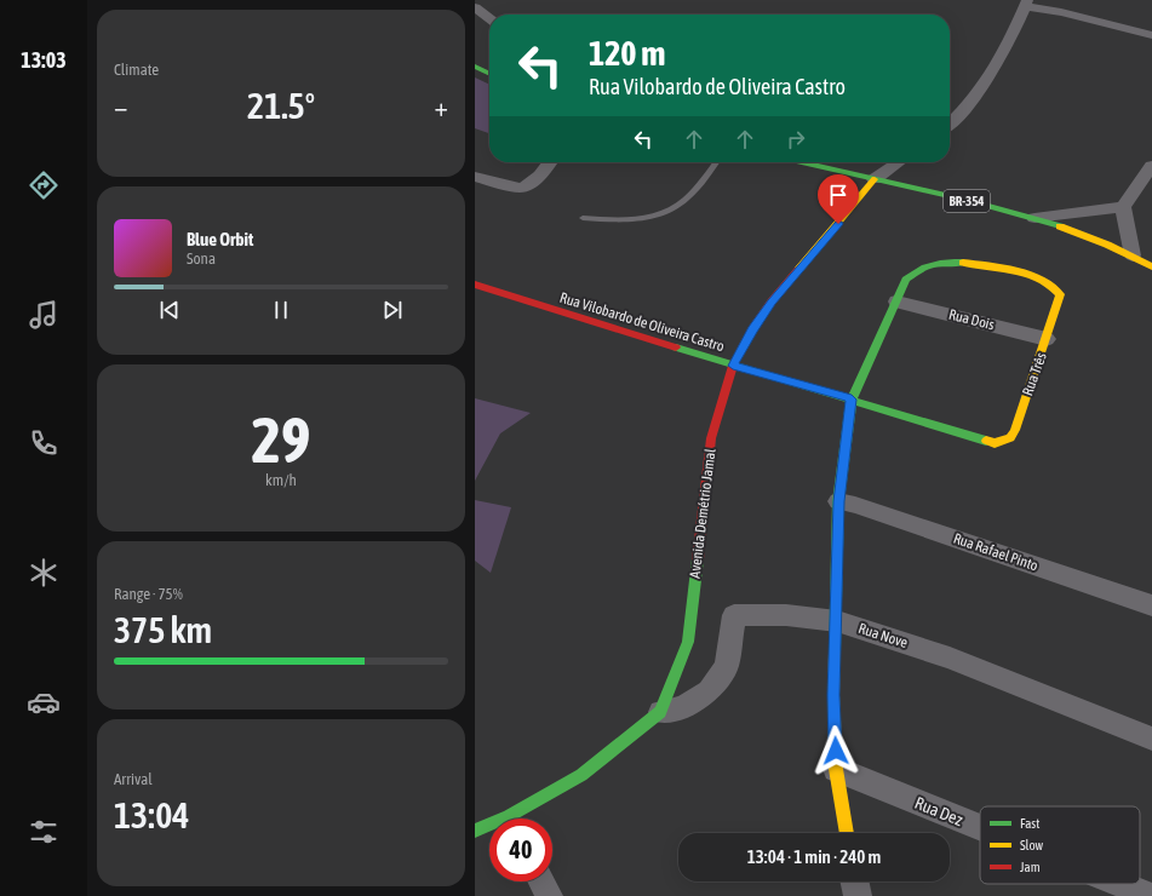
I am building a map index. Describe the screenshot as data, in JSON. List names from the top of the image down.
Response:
{
  "streets": {
    "main road": [
      "BR-354",
      "Rua Vilobardo de Oliveira Castro",
      "Rua Três",
      "Avenida Demétrio Jamal"
    ],
    "street": [
      "Rua Dois",
      "Rua Rafael Pinto",
      "Rua Nove",
      "Rua Dez"
    ]
  },
  "crossings": [
    ["BR-354", "Avenida Demétrio Jamal"],
    ["Rua Dois", "Rua Três"],
    ["Rua Vilobardo de Oliveira Castro", "Rua Três"],
    ["Rua Vilobardo de Oliveira Castro", "Avenida Demétrio Jamal"],
    ["Avenida Demétrio Jamal", "Rua Nove"]
  ],
  "legend": ["Fast", "Slow", "Jam"],
  "page": {
    "tabs": "13:03",
    "tile": [
      "Climate",
      ["29", "km/h"],
      ["Range · 75%", "375 km"],
      ["Arrival", "13:04"]
    ],
    "turn": ["120 m", "Rua Vilobardo de Oliveira Castro"],
    "heat": ["−", "21.5°", "+"],
    "song": ["Blue Orbit", "Sona"],
    "limit": "40",
    "trip": "13:04 · 1 min · 240 m"
  }
}
